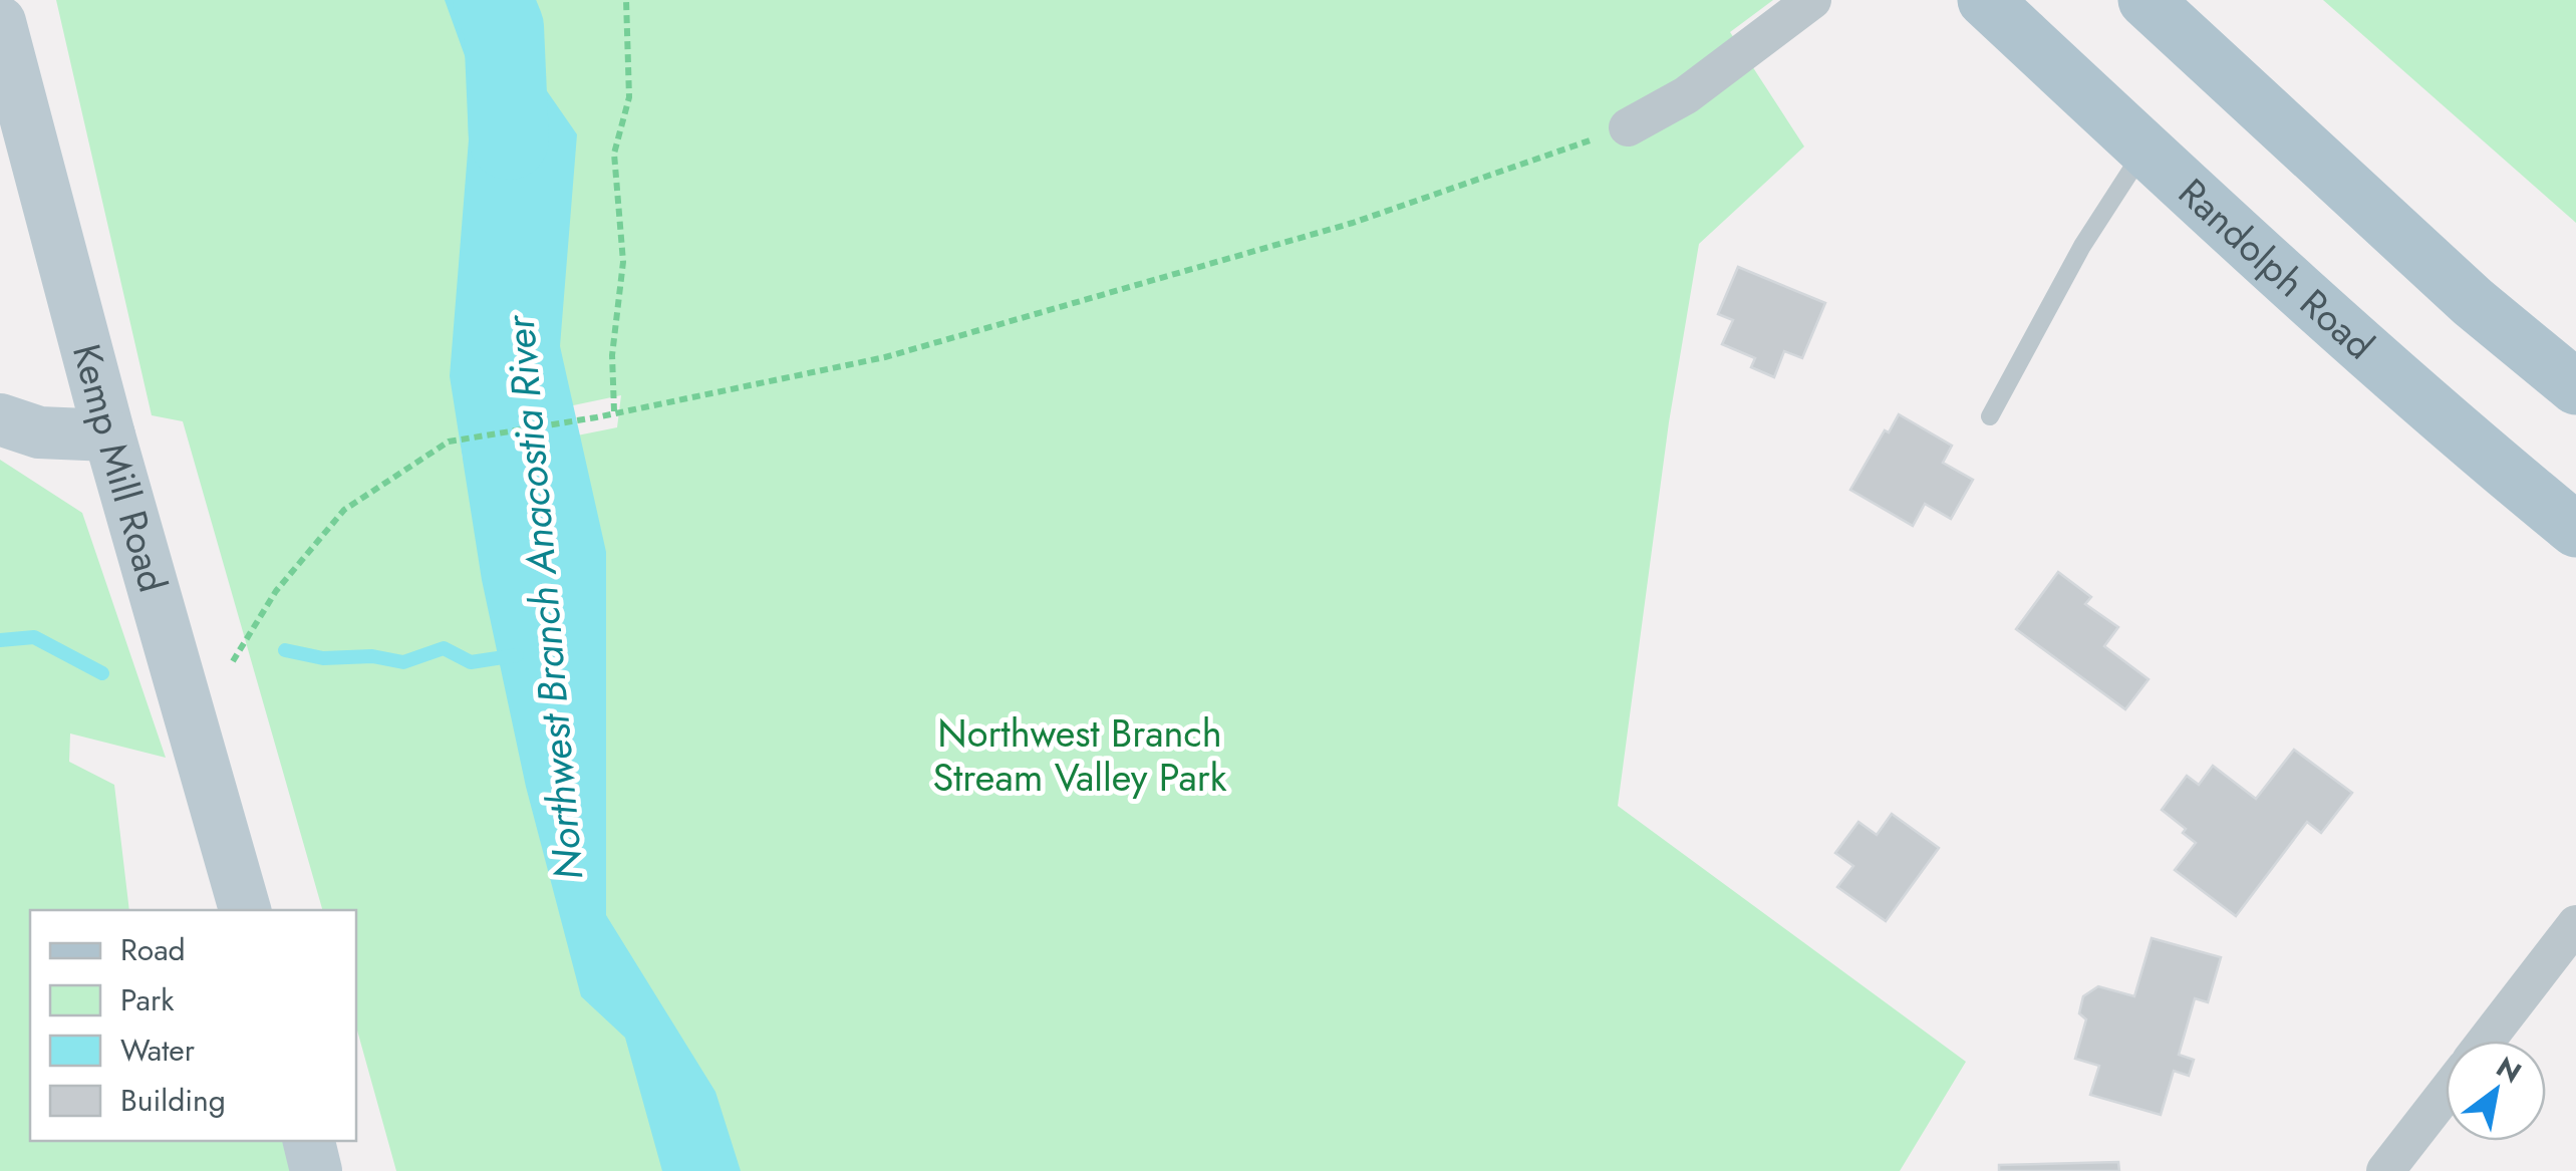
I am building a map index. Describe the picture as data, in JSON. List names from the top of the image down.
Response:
{
  "streets": {
    "main road": ["Randolph Road"],
    "street": ["Kemp Mill Road"]
  },
  "water": ["Northwest Branch Anacostia River"],
  "parks": ["Northwest Branch Stream Valley Park"],
  "legend": [
    "Road",
    "Park",
    "Water",
    "Building"
  ],
  "north": "top right"
}
